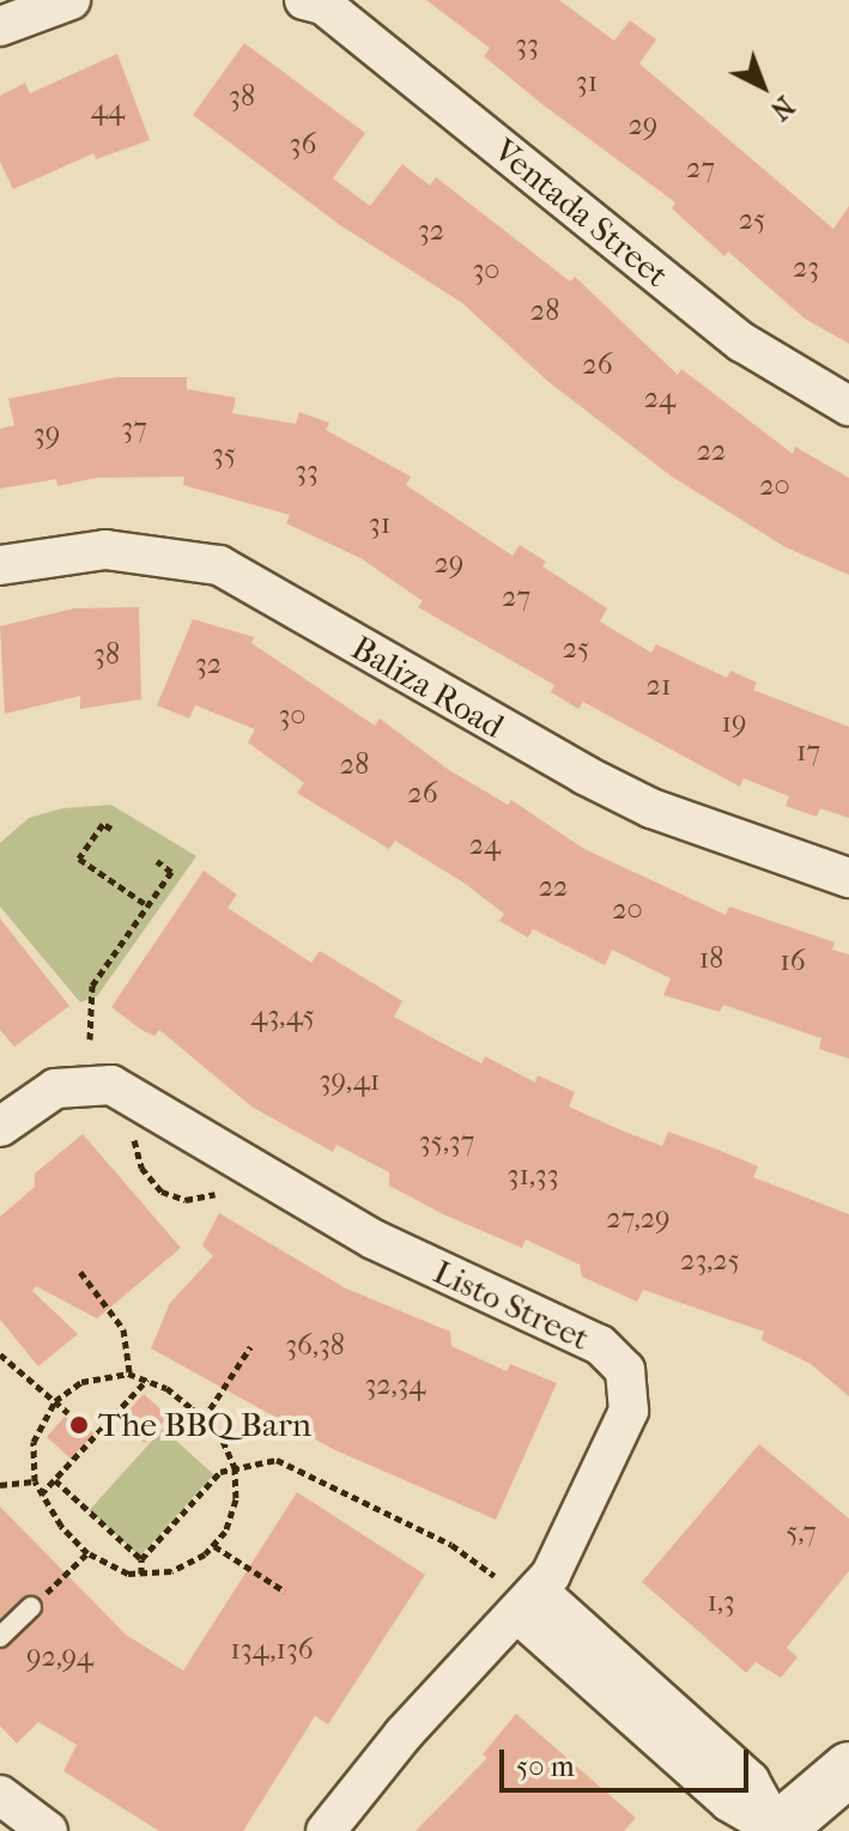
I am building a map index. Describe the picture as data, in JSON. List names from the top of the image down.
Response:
{
  "streets": {
    "street": ["Ventada Street", "Baliza Road", "Listo Street"]
  },
  "places": ["The BBQ Barn"],
  "house_numbers": [
    "33",
    "31",
    "38",
    "44",
    "29",
    "36",
    "27",
    "25",
    "32",
    "23",
    "30",
    "28",
    "26",
    "24",
    "37",
    "39",
    "22",
    "35",
    "33",
    "20",
    "31",
    "29",
    "27",
    "25",
    "38",
    "32",
    "21",
    "30",
    "19",
    "17",
    "28",
    "26",
    "24",
    "22",
    "20",
    "18",
    "16",
    "43,45",
    "39,41",
    "35,37",
    "31,33",
    "27,29",
    "23,25",
    "36,38",
    "32,34",
    "5,7",
    "1,3",
    "134,136",
    "92,94"
  ],
  "scale_bar": "50 m",
  "north": "bottom right"
}
